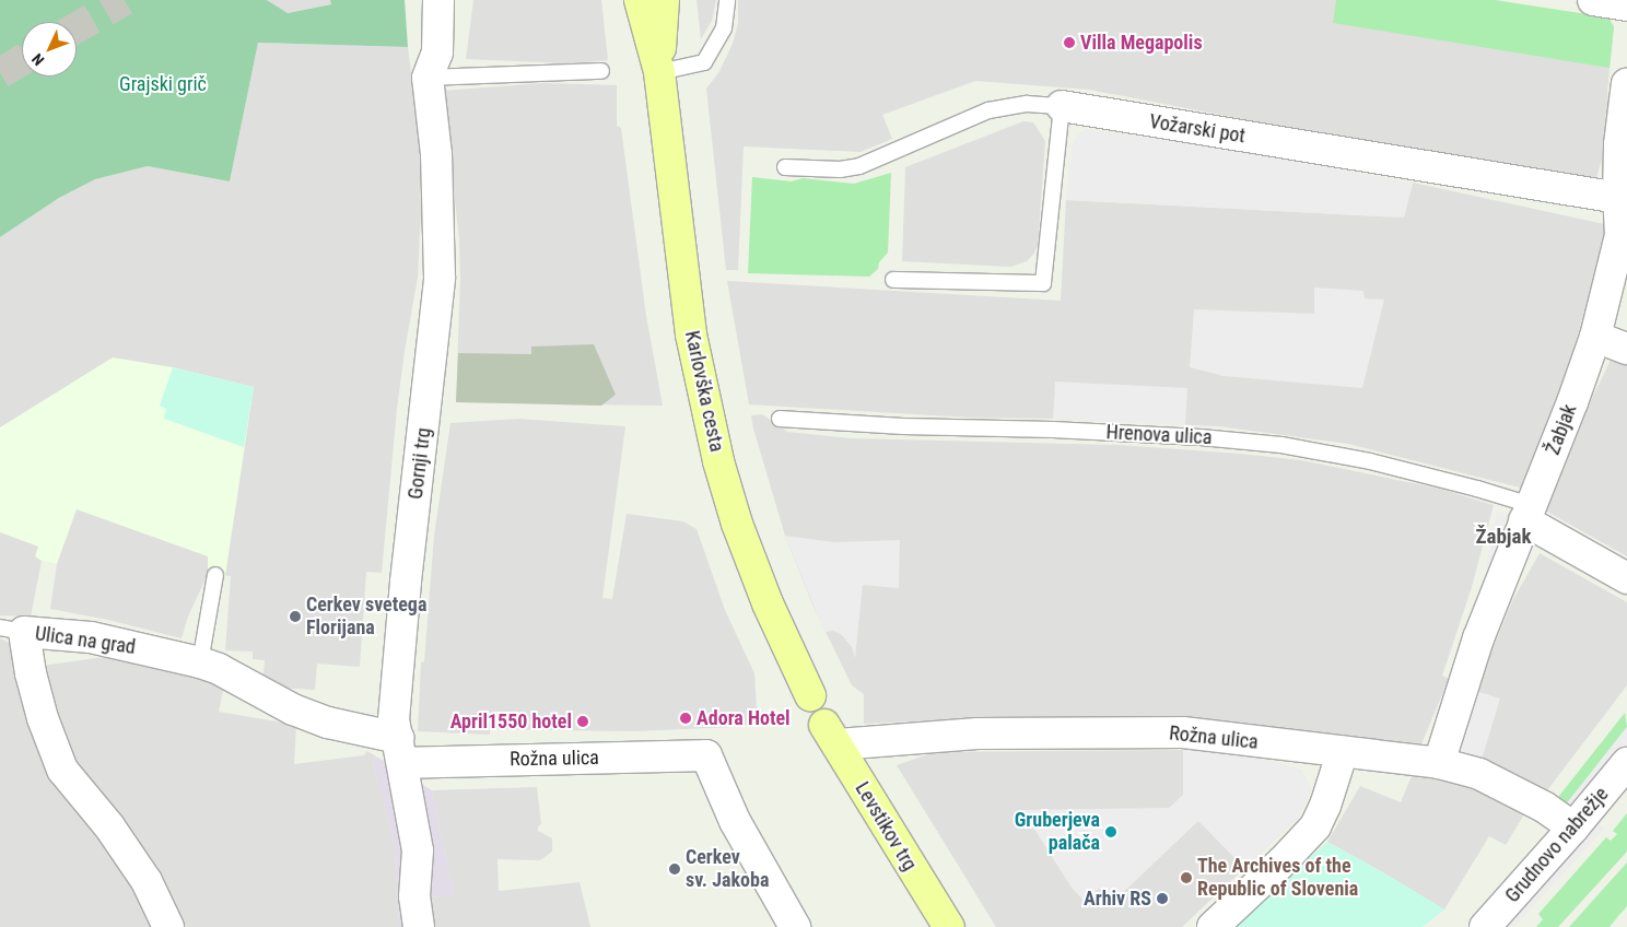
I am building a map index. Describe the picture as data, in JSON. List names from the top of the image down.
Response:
{
  "streets": {
    "main road": ["Karlovška cesta", "Levstikov trg"],
    "street": [
      "Vožarski pot",
      "Žabjak",
      "Hrenova ulica",
      "Gornji trg",
      "Ulica na grad",
      "Rožna ulica",
      "Grudnovo nabrežje"
    ]
  },
  "crossings": [
    ["Vožarski pot", "Žabjak"],
    ["Žabjak", "Hrenova ulica"],
    ["Žabjak", "Rožna ulica"],
    ["Gornji trg", "Ulica na grad"],
    ["Gornji trg", "Rožna ulica"],
    ["Ulica na grad", "Rožna ulica"],
    ["Rožna ulica", "Levstikov trg"],
    ["Rožna ulica", "Grudnovo nabrežje"]
  ],
  "districts": ["Žabjak"],
  "parks": ["Grajski grič"],
  "places": [
    "Villa Megapolis",
    "Cerkev svetega Florijana",
    "Adora Hotel",
    "April1550 hotel",
    "Gruberjeva palača",
    "Cerkev sv. Jakoba",
    "The Archives of the Republic of Slovenia",
    "Arhiv RS"
  ],
  "north": "bottom left"
}
